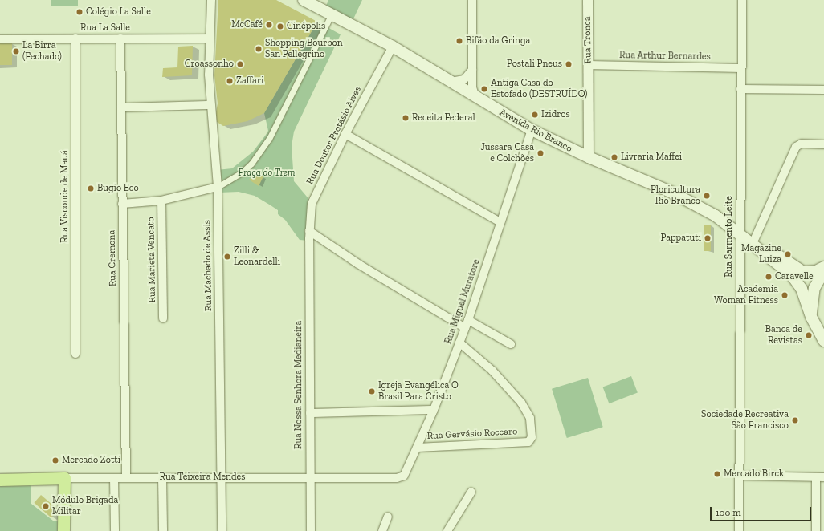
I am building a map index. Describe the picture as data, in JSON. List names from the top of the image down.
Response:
{
  "streets": {
    "main road": ["Avenida Rio Branco", "Rua Teixeira Mendes"],
    "street": [
      "Rua La Salle",
      "Rua Tronca",
      "Rua Arthur Bernardes",
      "Rua Doutor Protásio Alves",
      "Rua Visconde de Mauá",
      "Rua Sarmento Leite",
      "Rua Cremona",
      "Rua Marieta Vencato",
      "Rua Machado de Assis",
      "Rua Miguel Muratore",
      "Rua Nossa Senhora Medianeira",
      "Rua Gervásio Roccaro"
    ]
  },
  "crossings": [
    ["Rua La Salle", "Rua Visconde de Mauá"],
    ["Rua La Salle", "Rua Cremona"],
    ["Rua La Salle", "Rua Machado de Assis"],
    ["Rua Tronca", "Rua Arthur Bernardes"],
    ["Rua Tronca", "Avenida Rio Branco"],
    ["Rua Arthur Bernardes", "Rua Sarmento Leite"],
    ["Avenida Rio Branco", "Rua Doutor Protásio Alves"],
    ["Avenida Rio Branco", "Rua Sarmento Leite"],
    ["Avenida Rio Branco", "Rua Miguel Muratore"],
    ["Rua Doutor Protásio Alves", "Rua Nossa Senhora Medianeira"],
    ["Rua Cremona", "Rua Teixeira Mendes"],
    ["Rua Machado de Assis", "Rua Teixeira Mendes"],
    ["Rua Miguel Muratore", "Rua Gervásio Roccaro"],
    ["Rua Miguel Muratore", "Rua Teixeira Mendes"],
    ["Rua Nossa Senhora Medianeira", "Rua Teixeira Mendes"]
  ],
  "parks": ["Praça do Trem"],
  "places": [
    "Colégio La Salle",
    "McCafé",
    "Cinépolis",
    "Bifão da Gringa",
    "Shopping Bourbon San Pellegrino",
    "La Birra (Fechado)",
    "Croassonho",
    "Postali Pneus",
    "Zaffari",
    "Antiga Casa do Estofado (DESTRUÍDO)",
    "Izidros",
    "Receita Federal",
    "Jussara Casa e Colchões",
    "Livraria Maffei",
    "Bugio Eco",
    "Floricultura Rio Branco",
    "Pappatuti",
    "Magazine Luiza",
    "Zilli & Leonardelli",
    "Caravelle",
    "Academia Woman Fitness",
    "Banca de Revistas",
    "Igreja Evangélica O Brasil Para Cristo",
    "Sociedade Recreativa São Francisco",
    "Mercado Zotti",
    "Mercado Birck",
    "Módulo Brigada Militar"
  ],
  "scale_bar": "100 m"
}
